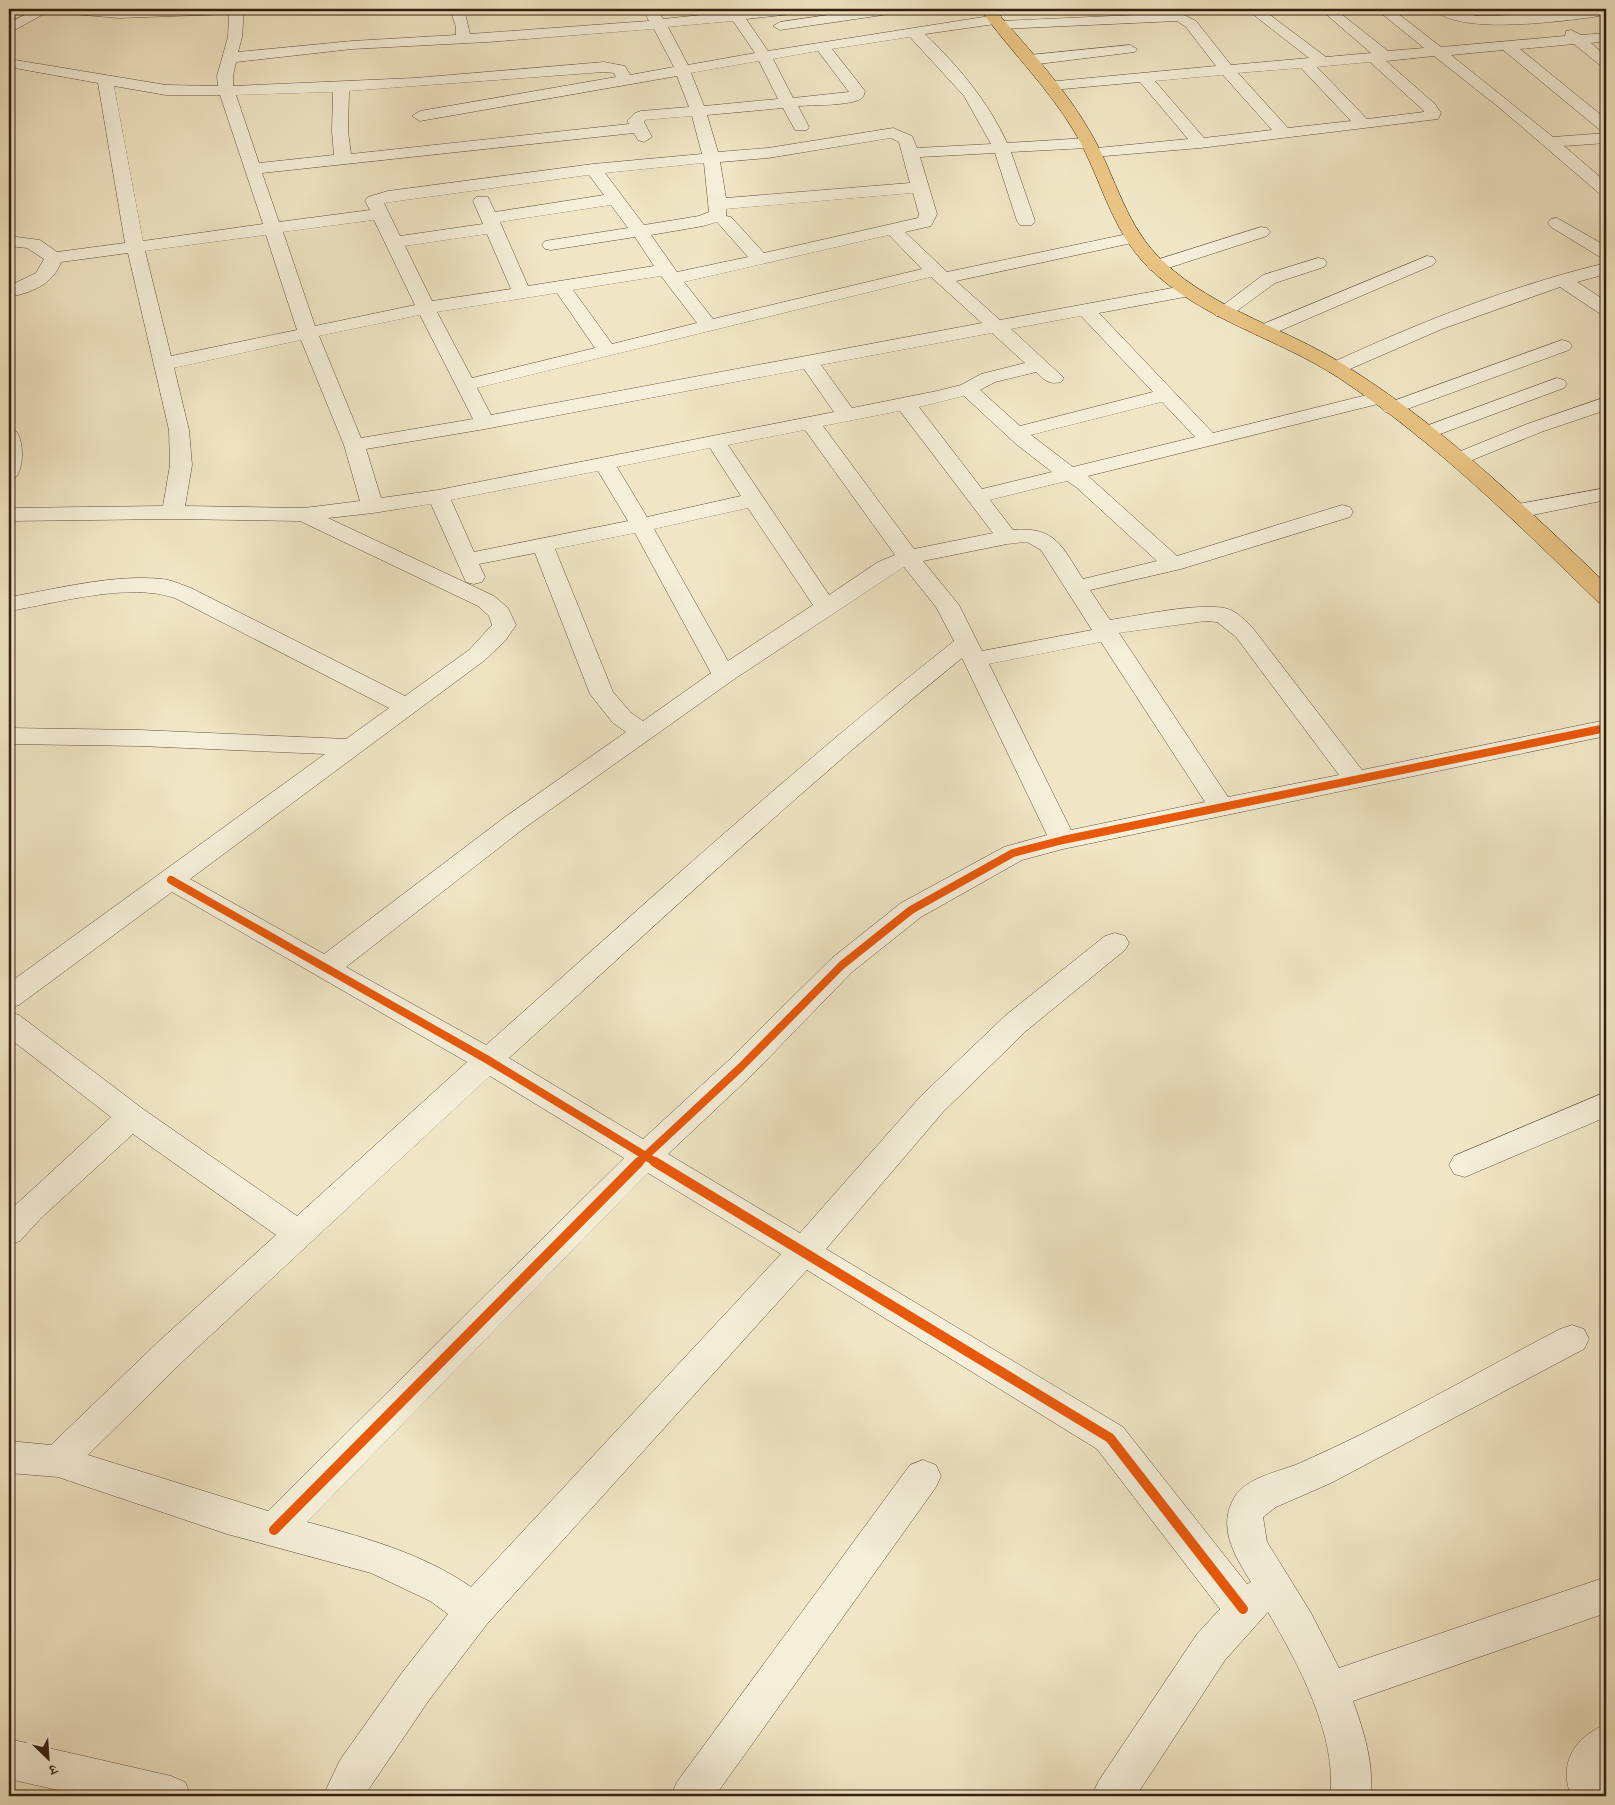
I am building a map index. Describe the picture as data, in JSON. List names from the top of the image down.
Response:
{
  "north": "bottom right"
}
